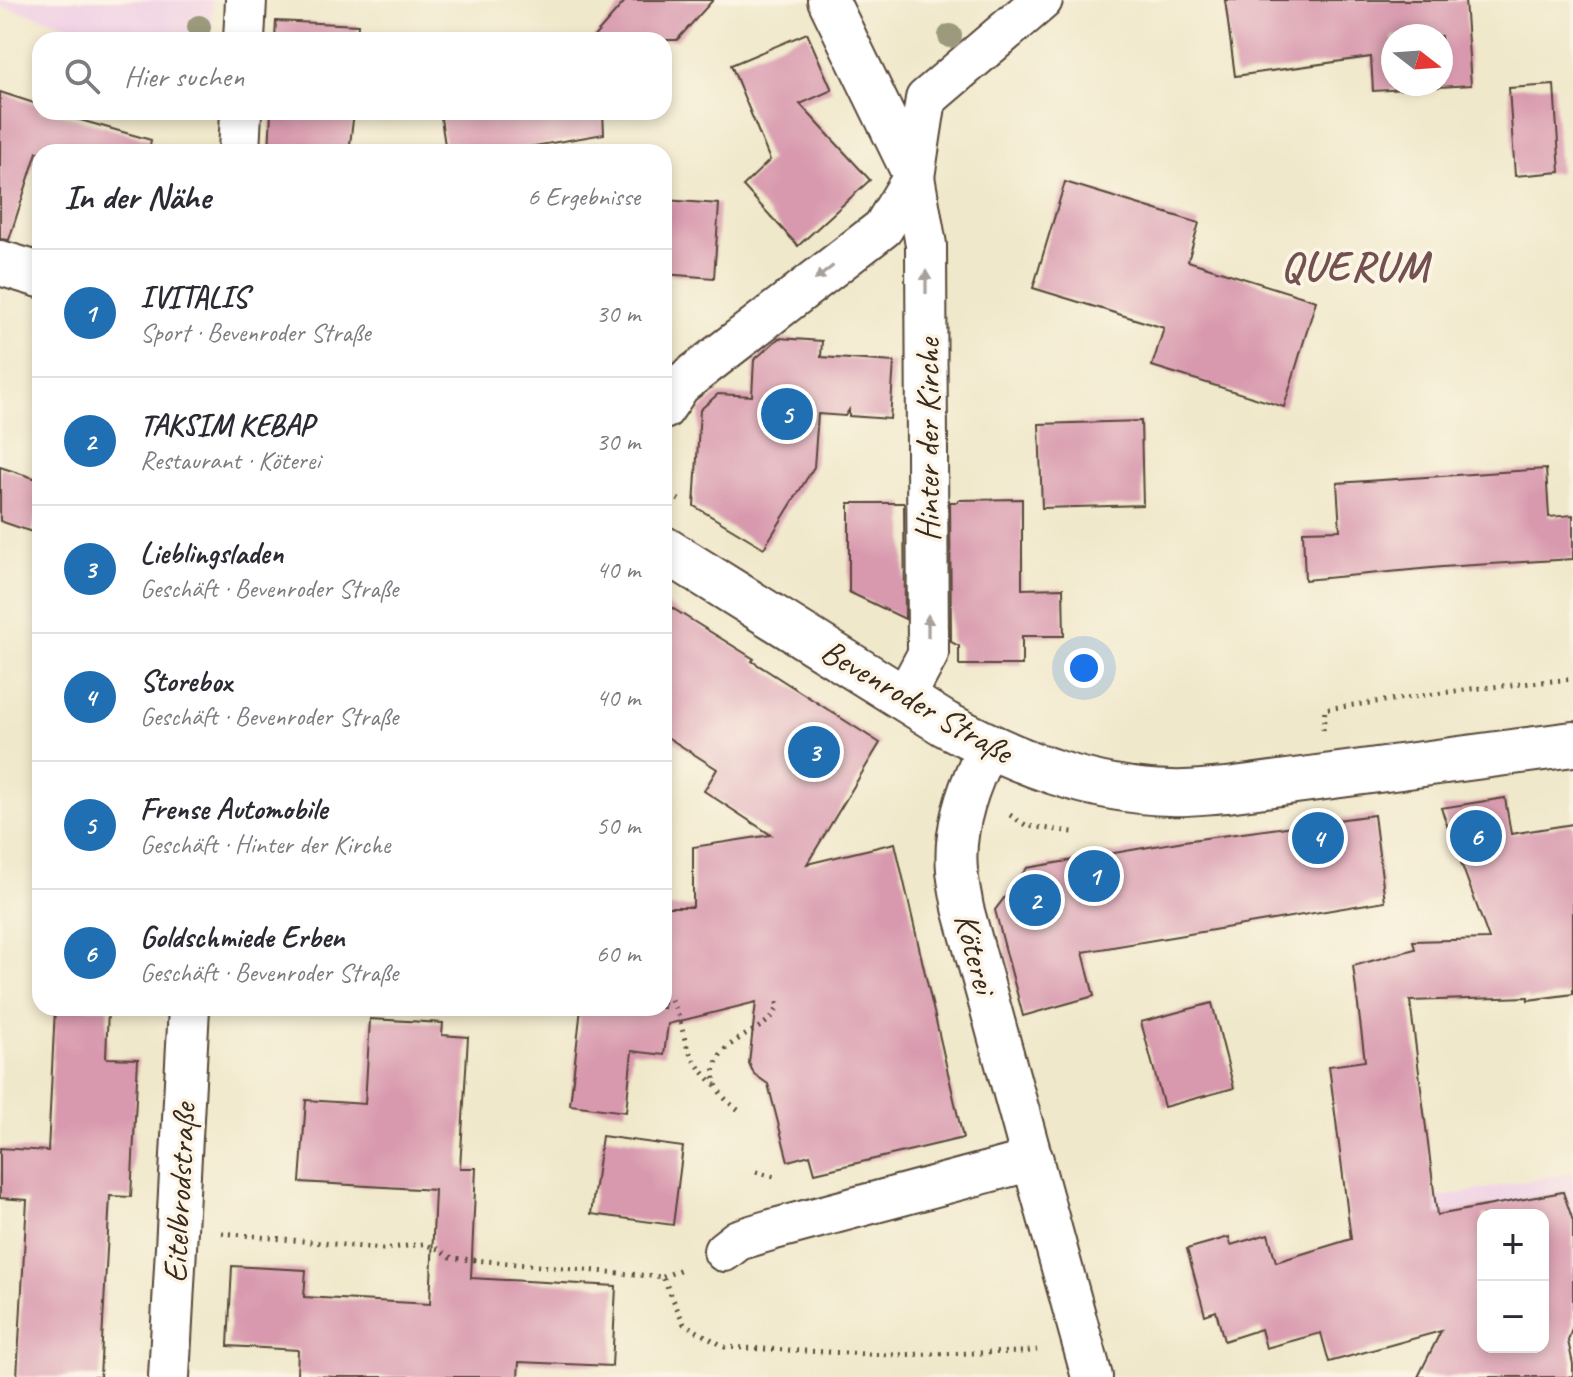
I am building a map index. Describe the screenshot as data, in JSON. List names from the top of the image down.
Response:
{
  "streets": {
    "main road": ["Bevenroder Straße"],
    "street": ["Hinter der Kirche", "Köterei", "Eitelbrodstraße"]
  },
  "crossings": [
    ["Hinter der Kirche", "Bevenroder Straße"],
    ["Bevenroder Straße", "Köterei"]
  ],
  "one_way": ["Hinter der Kirche"],
  "districts": ["QUERUM"],
  "north": "right",
  "page": {
    "search": "Hier suchen",
    "heading": ["In der Nähe", "6 Ergebnisse"],
    "list": [
      {
        "mark": "1",
        "name": "IVITALIS",
        "note": "Sport · Bevenroder Straße",
        "value": "30 m"
      },
      {
        "mark": "2",
        "name": "TAKSIM KEBAP",
        "note": "Restaurant · Köterei",
        "value": "30 m"
      },
      {
        "mark": "3",
        "name": "Lieblingsladen",
        "note": "Geschäft · Bevenroder Straße",
        "value": "40 m"
      },
      {
        "mark": "4",
        "name": "Storebox",
        "note": "Geschäft · Bevenroder Straße",
        "value": "40 m"
      },
      {
        "mark": "5",
        "name": "Frense Automobile",
        "note": "Geschäft · Hinter der Kirche",
        "value": "50 m"
      },
      {
        "mark": "6",
        "name": "Goldschmiede Erben",
        "note": "Geschäft · Bevenroder Straße",
        "value": "60 m"
      }
    ],
    "pins": [
      "5",
      "3",
      "6",
      "4",
      "1",
      "2"
    ],
    "map_buttons": ["+", "−"]
  }
}
